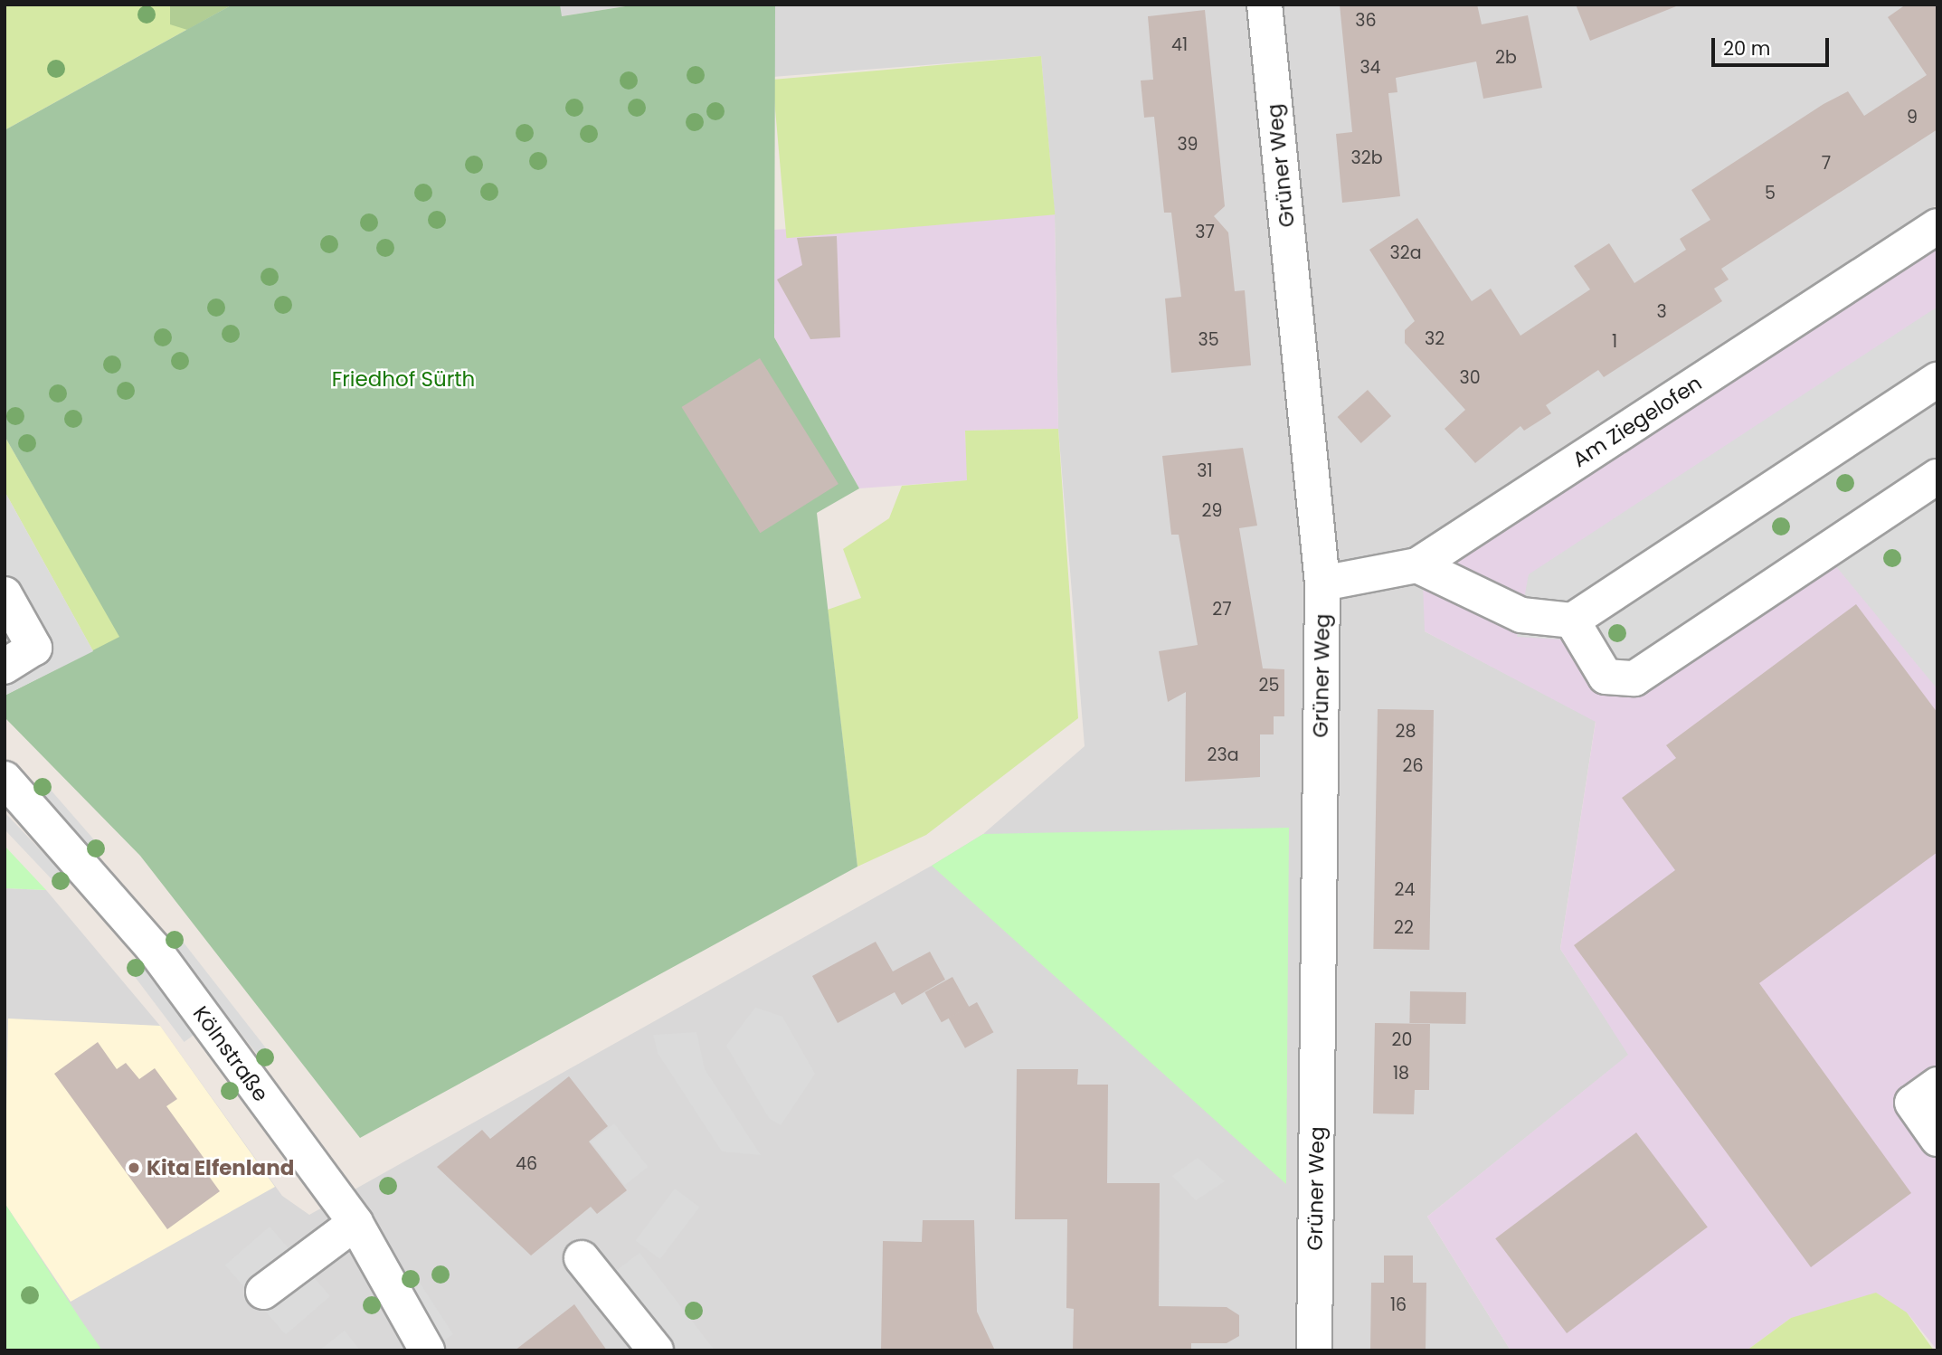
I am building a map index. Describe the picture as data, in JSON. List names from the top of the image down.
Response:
{
  "streets": {
    "street": ["Grüner Weg", "Am Ziegelofen", "Kölnstraße"]
  },
  "crossings": [
    ["Grüner Weg", "Am Ziegelofen"]
  ],
  "parks": ["Friedhof Sürth"],
  "places": ["Kita Elfenland"],
  "house_numbers": [
    "36",
    "41",
    "2b",
    "34",
    "9",
    "39",
    "32b",
    "7",
    "5",
    "37",
    "32a",
    "3",
    "32",
    "35",
    "1",
    "30",
    "31",
    "29",
    "27",
    "25",
    "28",
    "23a",
    "26",
    "24",
    "22",
    "20",
    "18",
    "46",
    "16"
  ],
  "scale_bar": "20 m"
}
